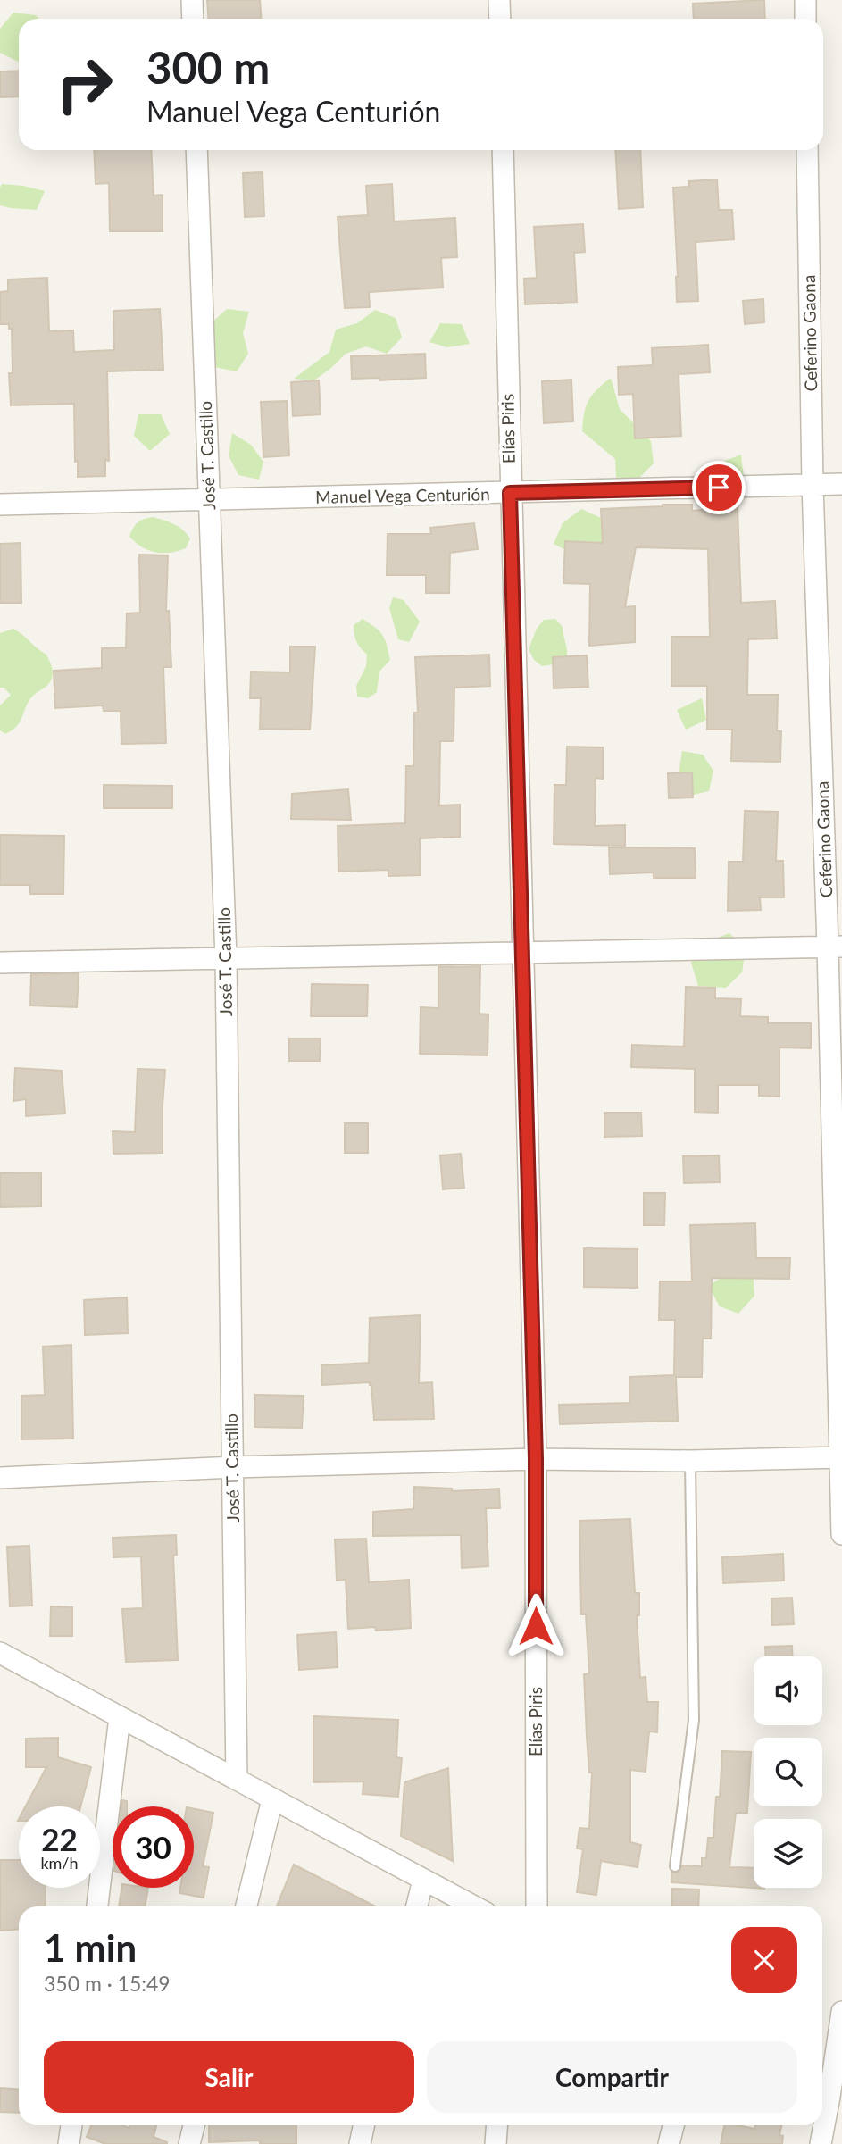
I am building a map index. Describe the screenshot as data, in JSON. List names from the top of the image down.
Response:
{
  "streets": {
    "street": [
      "Ceferino Gaona",
      "Elías Piris",
      "José T. Castillo",
      "Manuel Vega Centurión"
    ]
  },
  "crossings": [
    ["Ceferino Gaona", "Manuel Vega Centurión"],
    ["Elías Piris", "Manuel Vega Centurión"],
    ["José T. Castillo", "Manuel Vega Centurión"]
  ],
  "page": {
    "turn": ["300 m", "Manuel Vega Centurión"],
    "speed": "22 km/h",
    "limit": "30",
    "heading": ["1 min", "350 m · 15:49"],
    "buttons": ["Salir", "Compartir"]
  }
}
